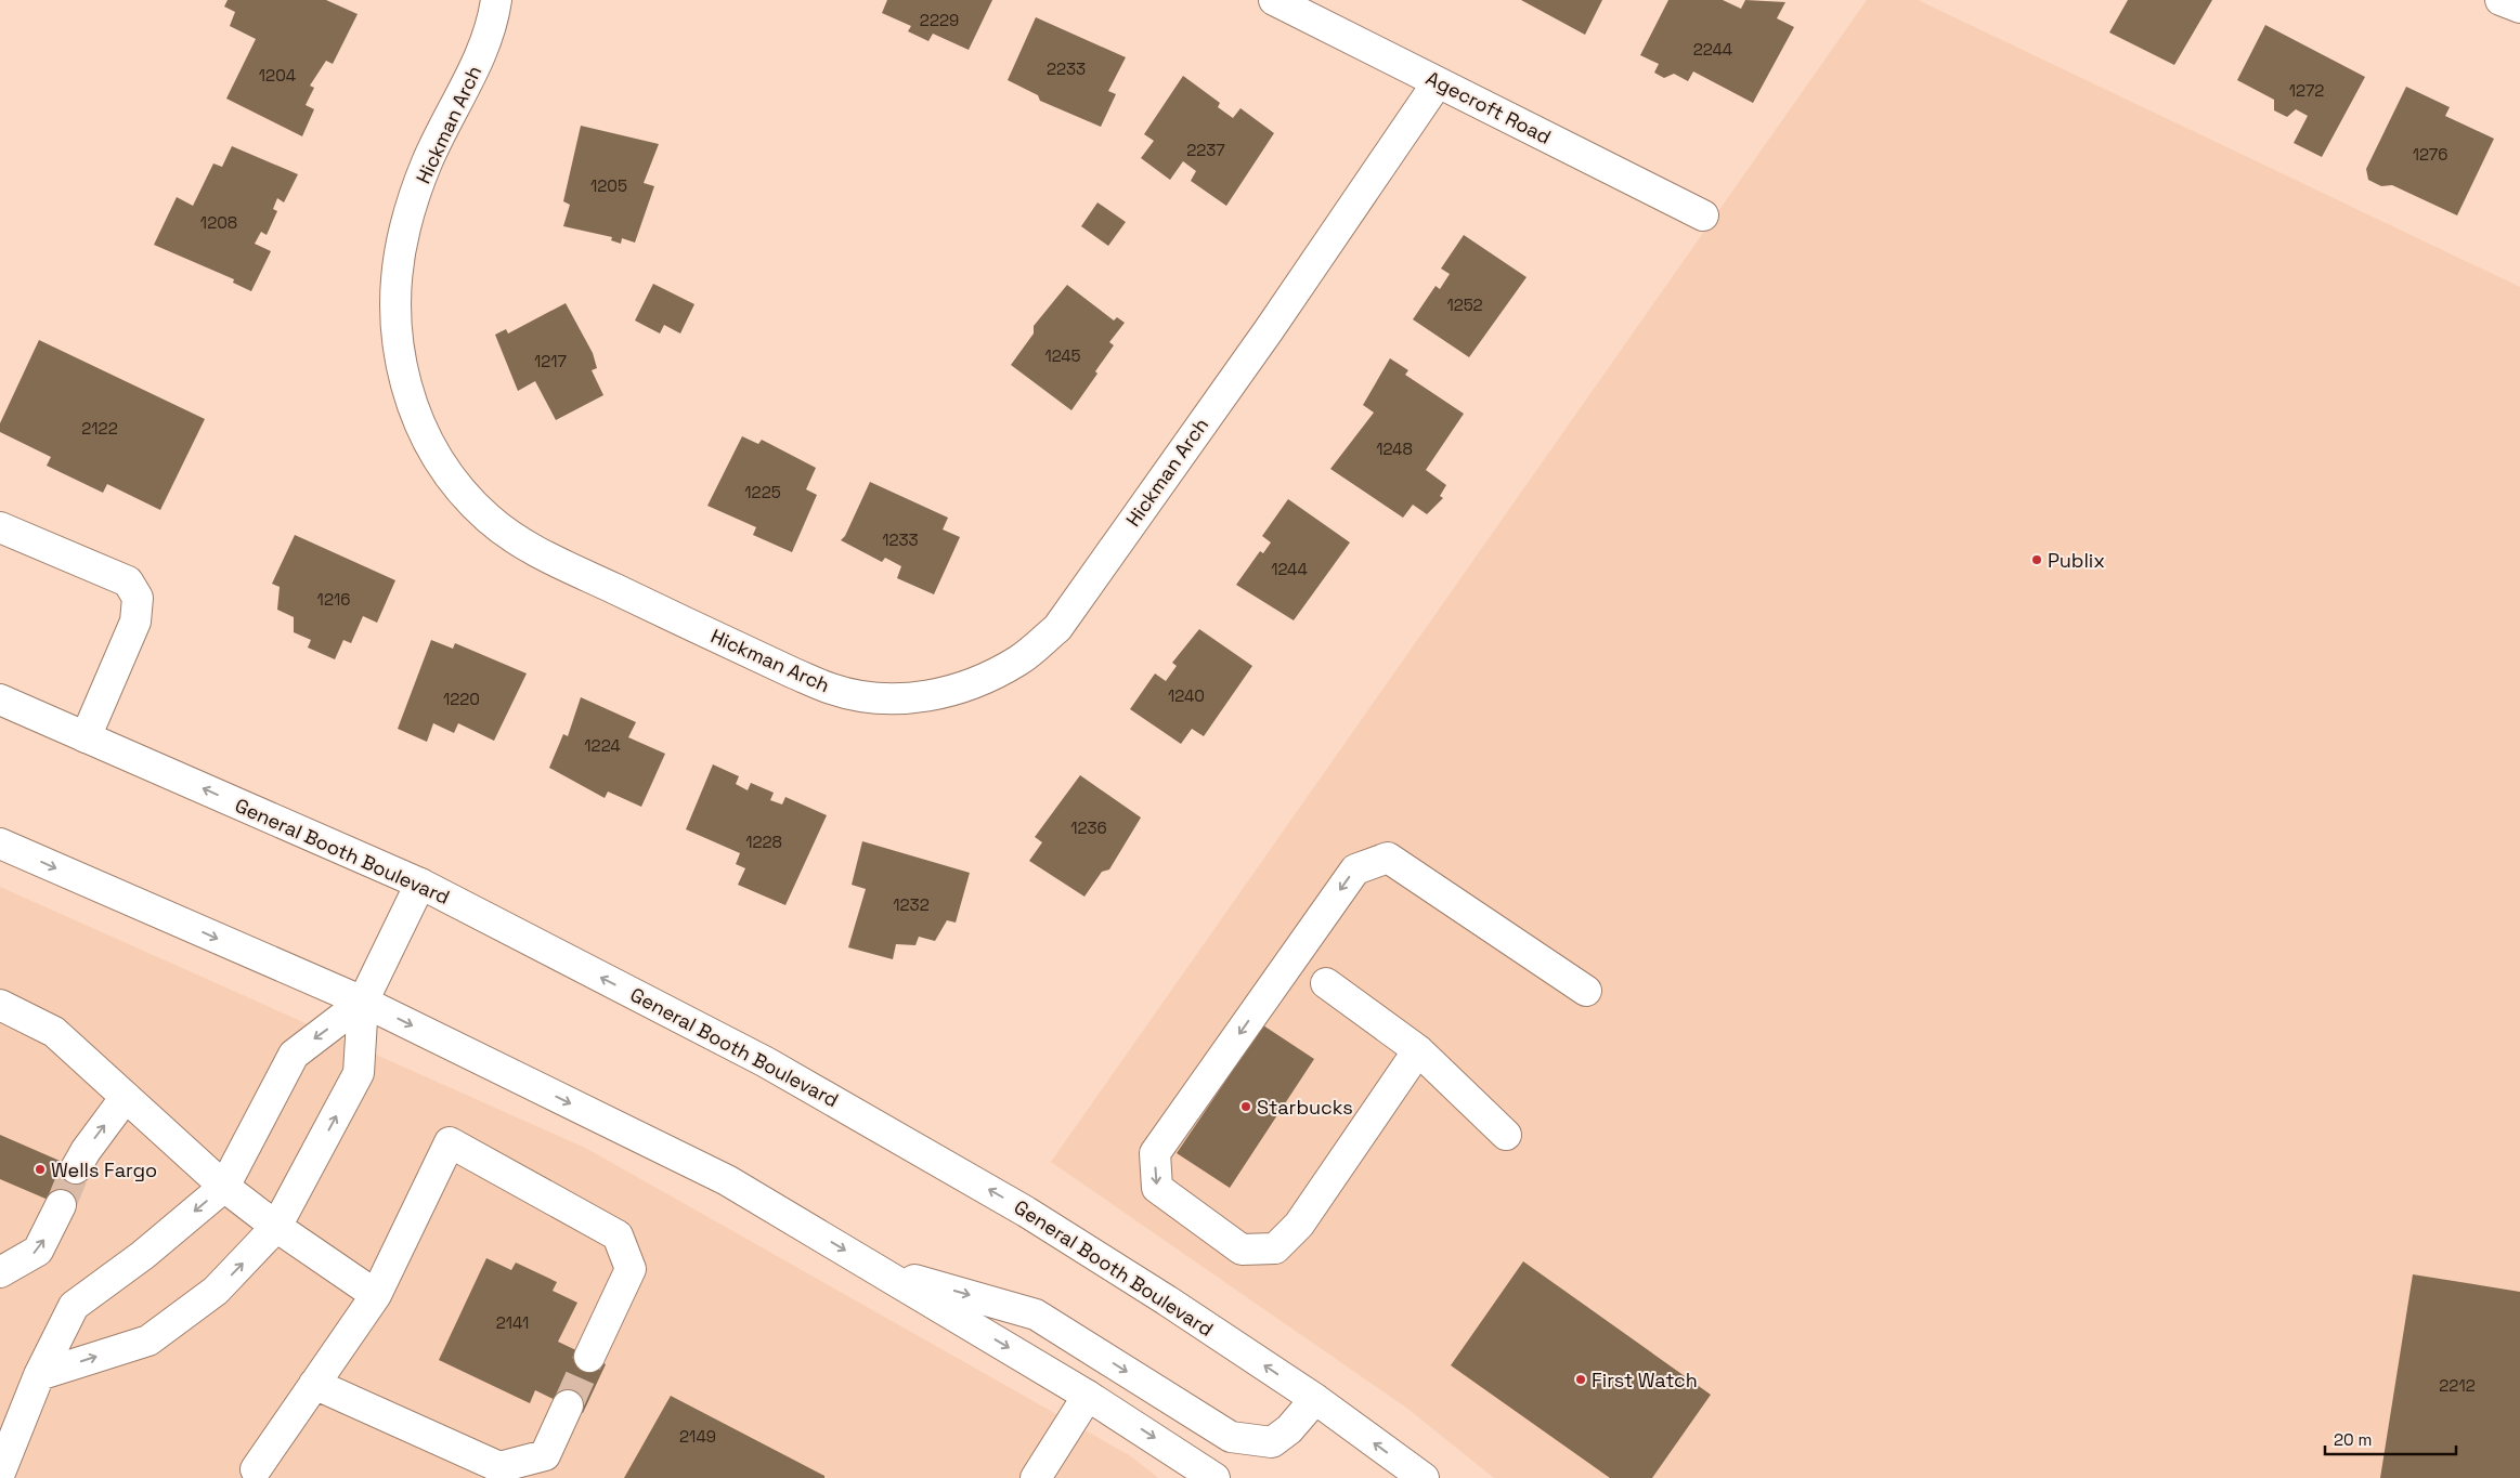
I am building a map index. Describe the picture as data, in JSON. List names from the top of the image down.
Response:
{
  "streets": {
    "main road": ["Agecroft Road", "Hickman Arch", "General Booth Boulevard"]
  },
  "crossings": [
    ["Agecroft Road", "Hickman Arch"]
  ],
  "places": [
    "Publix",
    "Starbucks",
    "Wells Fargo",
    "First Watch"
  ],
  "house_numbers": [
    "2229",
    "2244",
    "2233",
    "1204",
    "1272",
    "2237",
    "1276",
    "1205",
    "1208",
    "1252",
    "1245",
    "1217",
    "2122",
    "1248",
    "1225",
    "1233",
    "1244",
    "1216",
    "1240",
    "1220",
    "1224",
    "1236",
    "1228",
    "1232",
    "2141",
    "2212",
    "2149"
  ],
  "scale_bar": "20 m"
}
